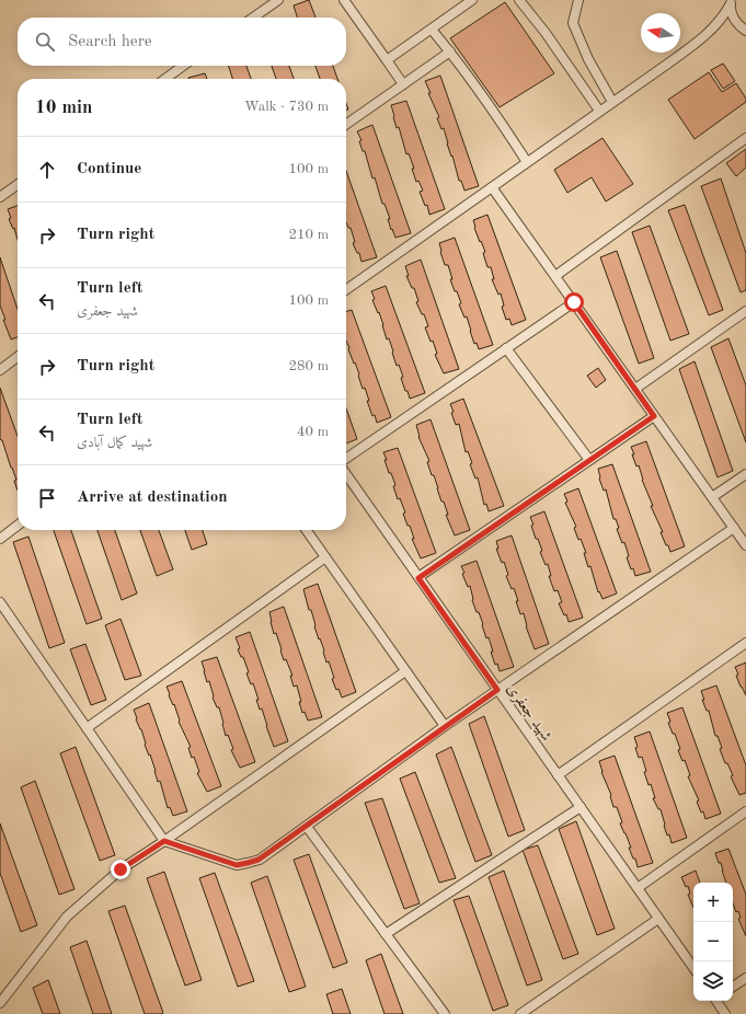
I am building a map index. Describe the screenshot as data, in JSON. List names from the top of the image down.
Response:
{
  "streets": {
    "street": ["شهید جعفری"]
  },
  "north": "left",
  "page": {
    "search": "Search here",
    "heading": ["10 min", "Walk · 730 m"],
    "list": [
      ["Continue", "100 m"],
      ["Turn right", "210 m"],
      ["Turn left", "شهید جعفری", "100 m"],
      ["Turn right", "280 m"],
      ["Turn left", "شهید کمال آبادی", "40 m"],
      "Arrive at destination"
    ],
    "map_buttons": ["+", "−"]
  }
}
